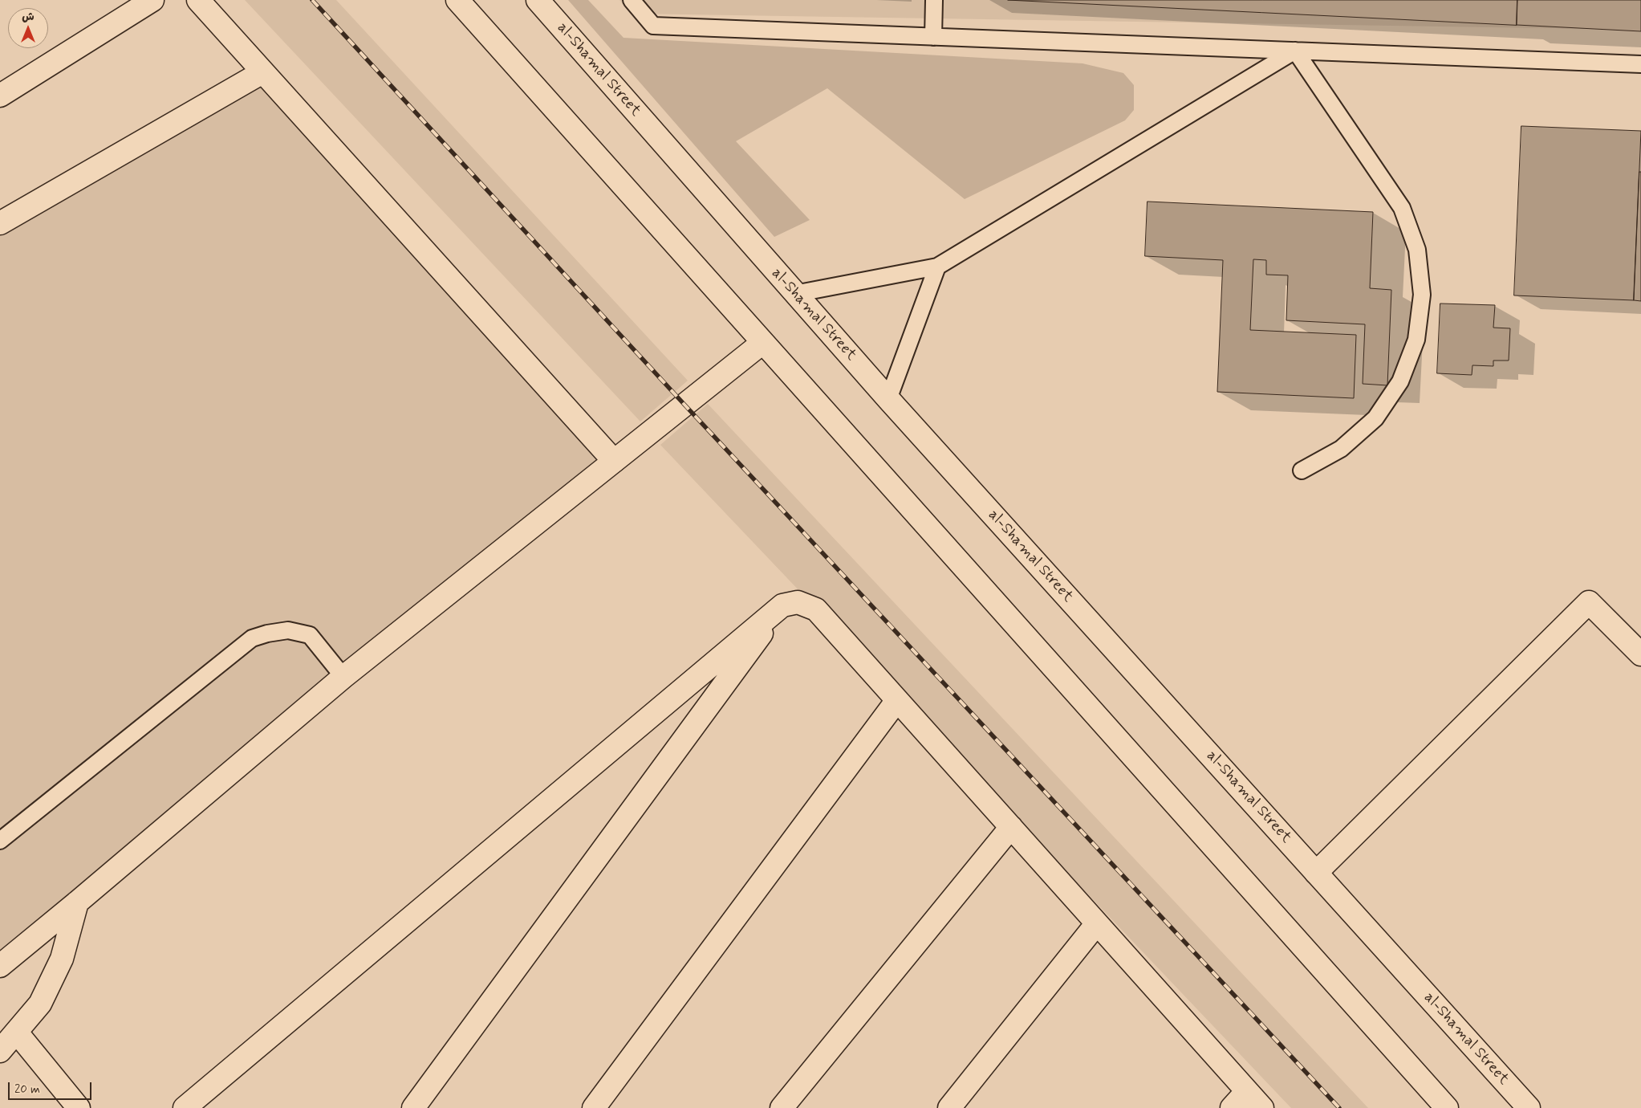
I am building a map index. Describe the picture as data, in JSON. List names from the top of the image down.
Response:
{
  "streets": {
    "main road": ["al-Shamal Street"]
  },
  "scale_bar": "20 m",
  "north": "top"
}
